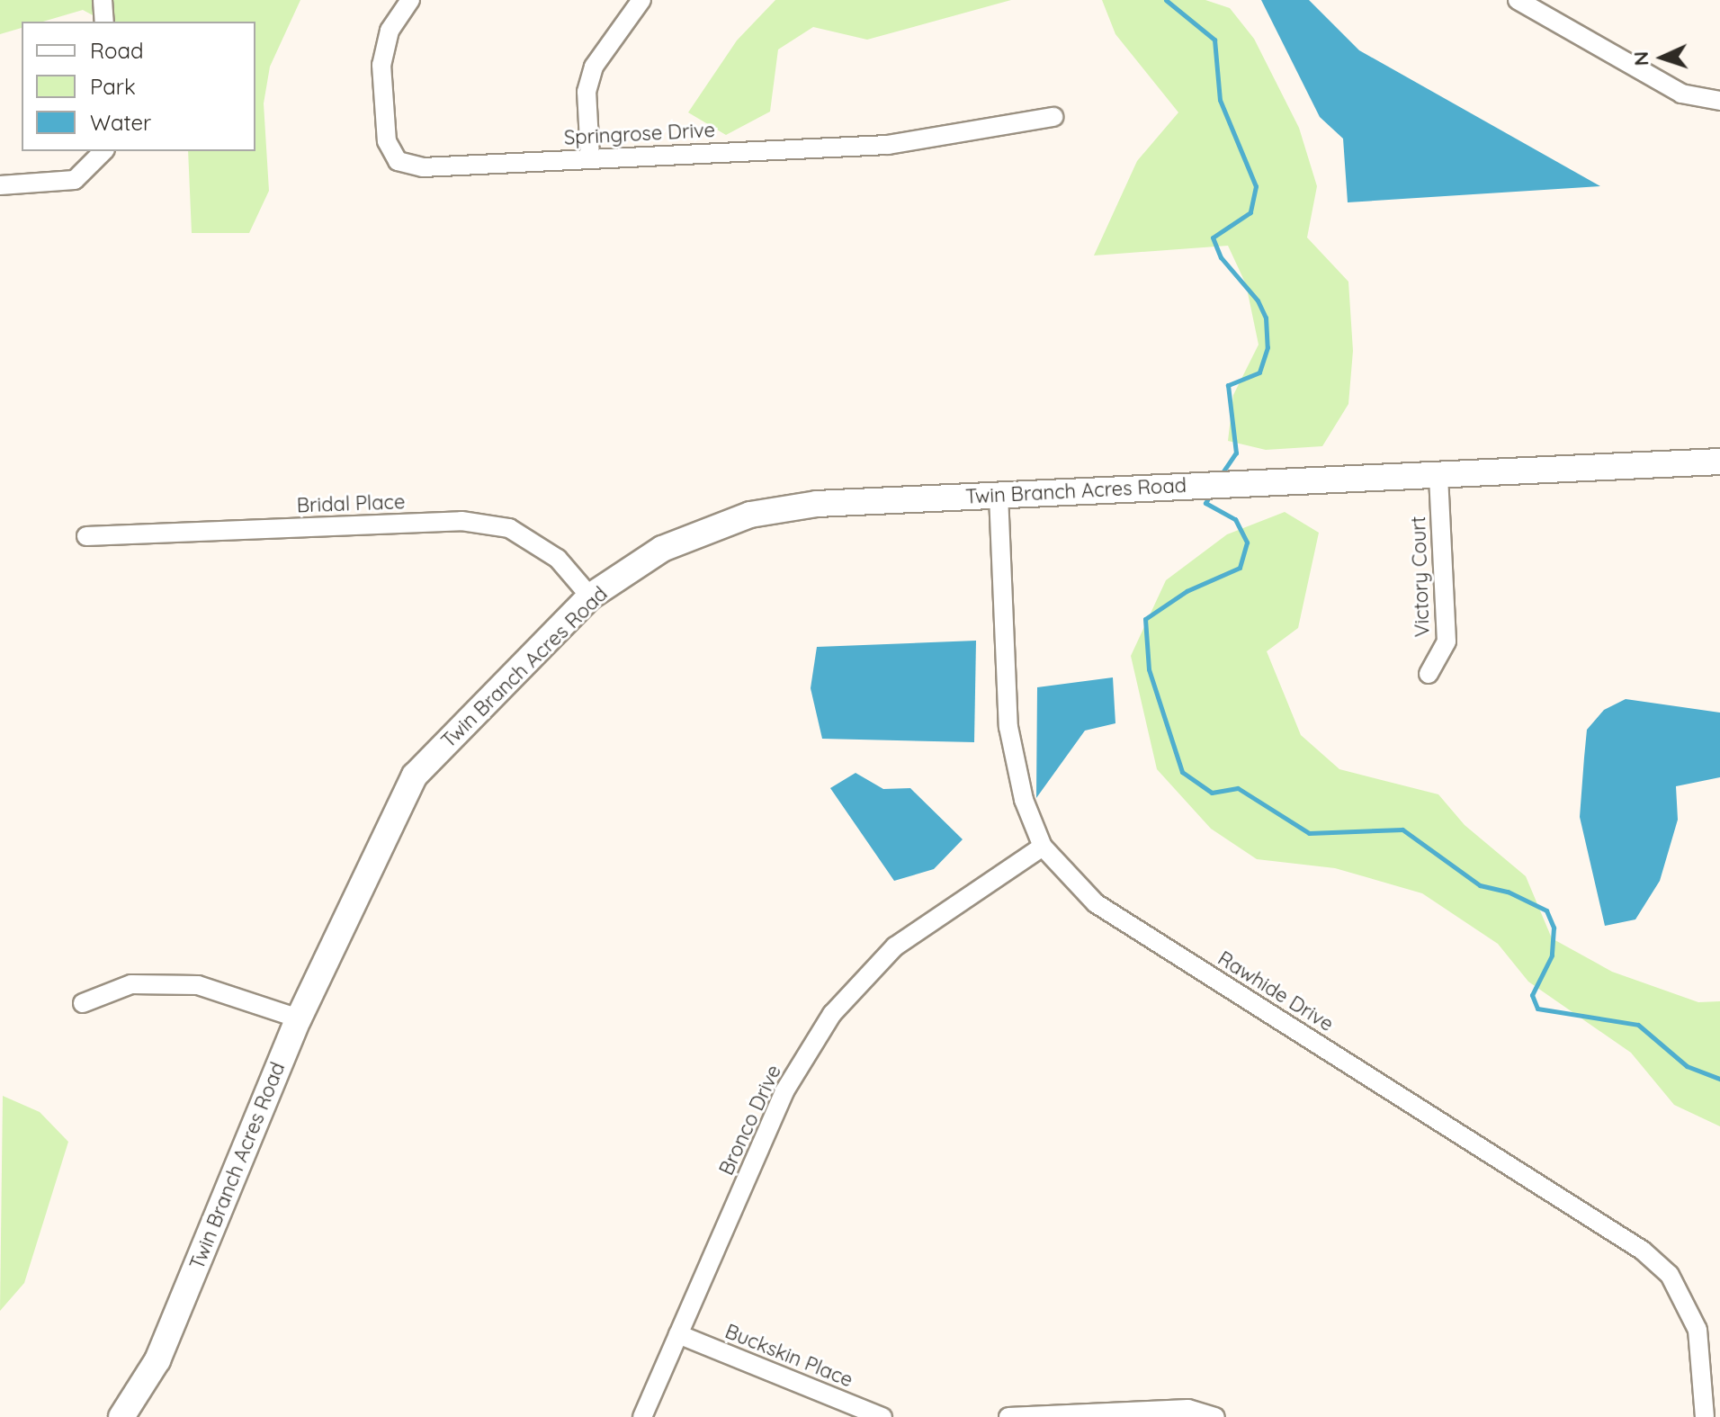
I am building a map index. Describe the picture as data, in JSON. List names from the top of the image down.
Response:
{
  "streets": {
    "street": [
      "Springrose Drive",
      "Twin Branch Acres Road",
      "Bridal Place",
      "Victory Court",
      "Rawhide Drive",
      "Bronco Drive",
      "Buckskin Place"
    ]
  },
  "crossings": [
    ["Twin Branch Acres Road", "Bridal Place"],
    ["Twin Branch Acres Road", "Victory Court"],
    ["Twin Branch Acres Road", "Rawhide Drive"],
    ["Rawhide Drive", "Bronco Drive"],
    ["Bronco Drive", "Buckskin Place"]
  ],
  "legend": ["Road", "Park", "Water"],
  "north": "left"
}
